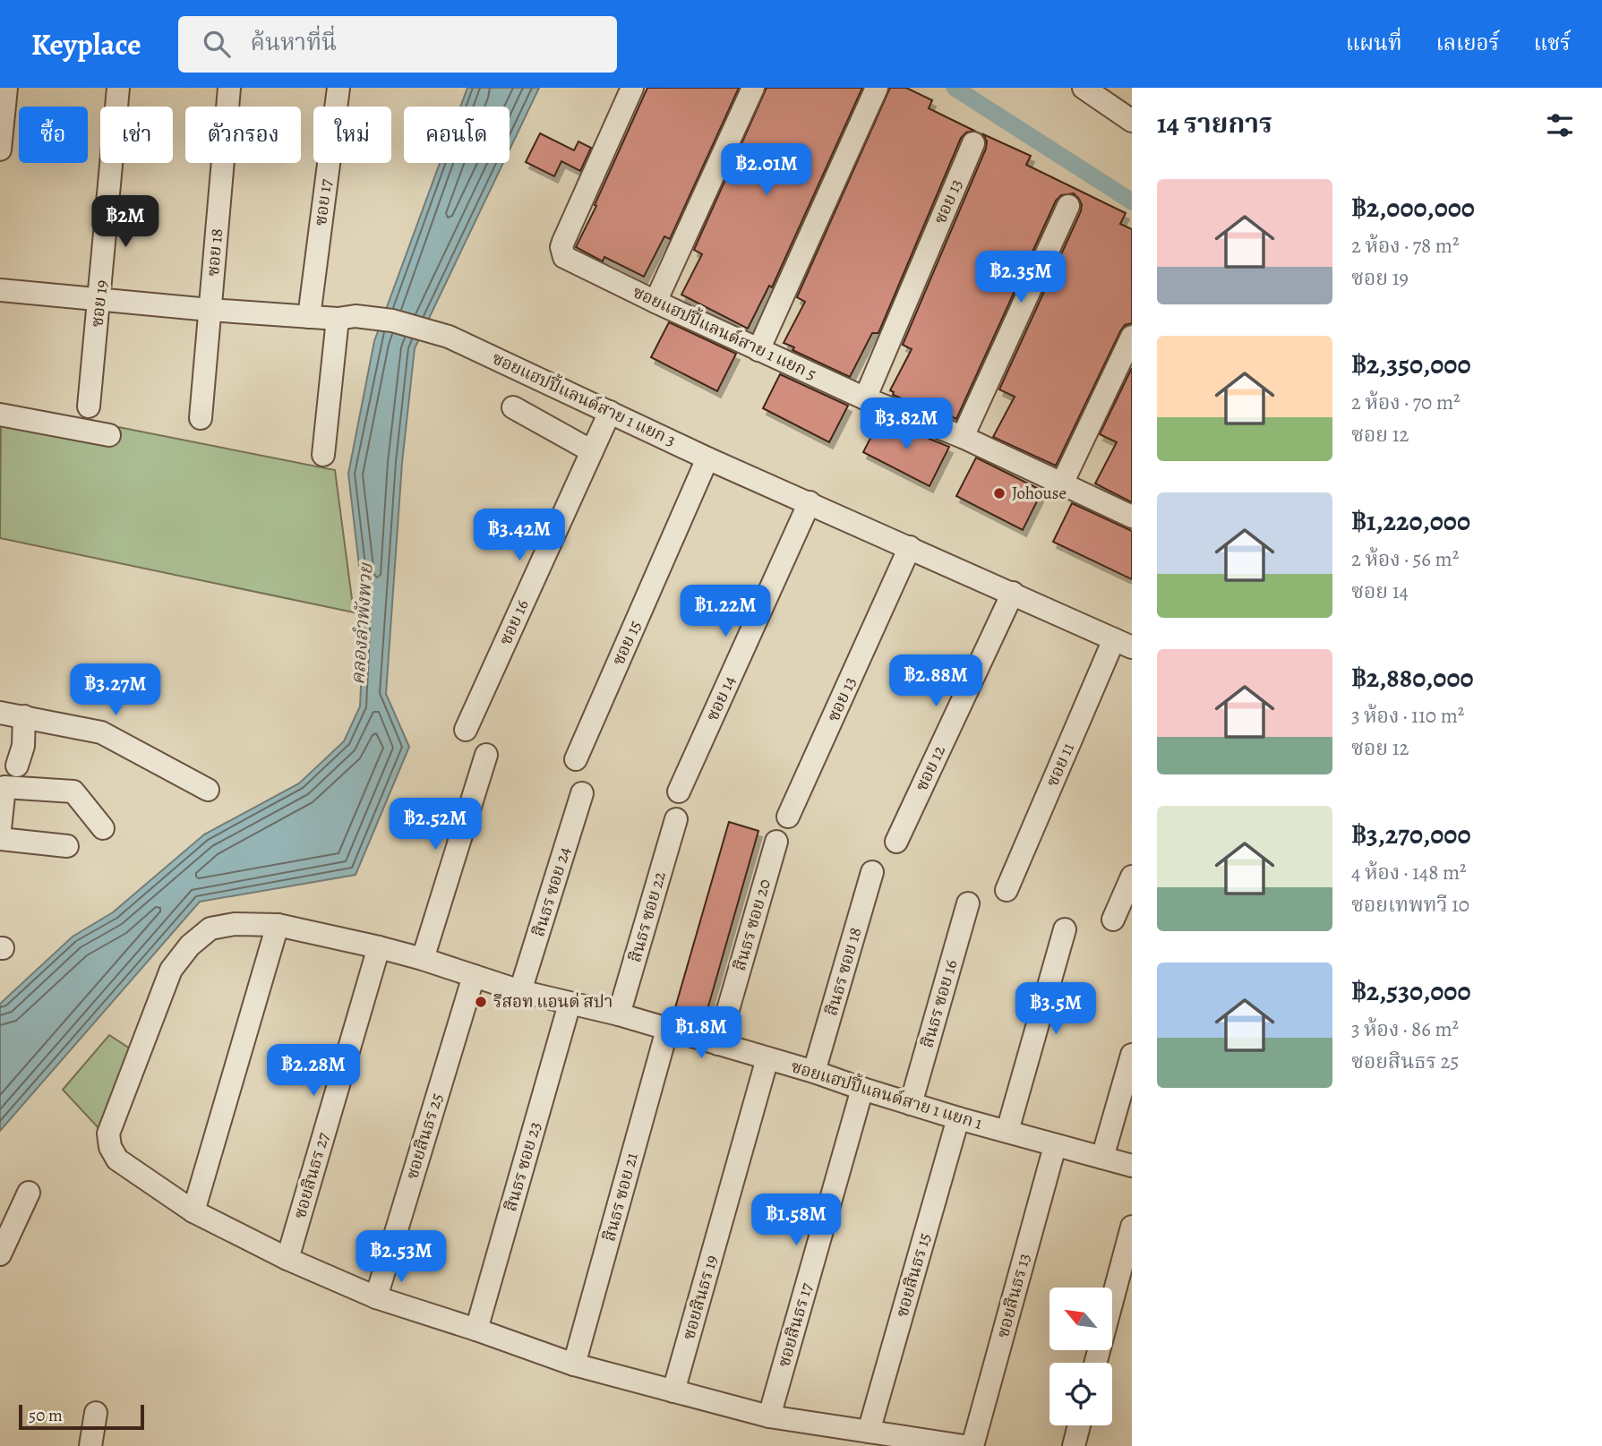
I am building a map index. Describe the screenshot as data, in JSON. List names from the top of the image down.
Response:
{
  "streets": {
    "street": [
      "ซอย 13",
      "ซอย 17",
      "ซอย 18",
      "ซอย 19",
      "ซอยแฮปปี้แลนด์สาย 1 แยก 5",
      "ซอยแฮปปี้แลนด์สาย 1 แยก 3",
      "ซอย 16",
      "ซอย 15",
      "ซอย 14",
      "ซอย 11",
      "ซอย 12",
      "สินธร ซอย 24",
      "สินธร ซอย 22",
      "สินธร ซอย 20",
      "สินธร ซอย 18",
      "สินธร ซอย 16",
      "ซอยแฮปปี้แลนด์สาย 1 แยก 1",
      "ซอยสินธร 25",
      "สินธร ซอย 23",
      "ซอยสินธร 27",
      "สินธร ซอย 21",
      "ซอยสินธร 15",
      "ซอยสินธร 13",
      "ซอยสินธร 19",
      "ซอยสินธร 17"
    ]
  },
  "crossings": [
    ["ซอย 13", "ซอยแฮปปี้แลนด์สาย 1 แยก 5"],
    ["ซอย 13", "ซอยแฮปปี้แลนด์สาย 1 แยก 3"],
    ["ซอย 17", "ซอยแฮปปี้แลนด์สาย 1 แยก 3"],
    ["ซอย 18", "ซอยแฮปปี้แลนด์สาย 1 แยก 3"],
    ["ซอย 19", "ซอยแฮปปี้แลนด์สาย 1 แยก 3"],
    ["ซอยแฮปปี้แลนด์สาย 1 แยก 3", "ซอย 16"],
    ["ซอยแฮปปี้แลนด์สาย 1 แยก 3", "ซอย 15"],
    ["ซอยแฮปปี้แลนด์สาย 1 แยก 3", "ซอย 14"],
    ["ซอยแฮปปี้แลนด์สาย 1 แยก 3", "ซอย 11"],
    ["ซอยแฮปปี้แลนด์สาย 1 แยก 3", "ซอย 12"],
    ["สินธร ซอย 24", "ซอยแฮปปี้แลนด์สาย 1 แยก 1"],
    ["สินธร ซอย 22", "ซอยแฮปปี้แลนด์สาย 1 แยก 1"],
    ["สินธร ซอย 20", "ซอยแฮปปี้แลนด์สาย 1 แยก 1"],
    ["สินธร ซอย 18", "ซอยแฮปปี้แลนด์สาย 1 แยก 1"],
    ["สินธร ซอย 16", "ซอยแฮปปี้แลนด์สาย 1 แยก 1"],
    ["ซอยแฮปปี้แลนด์สาย 1 แยก 1", "ซอยสินธร 25"],
    ["ซอยแฮปปี้แลนด์สาย 1 แยก 1", "สินธร ซอย 23"],
    ["ซอยแฮปปี้แลนด์สาย 1 แยก 1", "ซอยสินธร 27"],
    ["ซอยแฮปปี้แลนด์สาย 1 แยก 1", "สินธร ซอย 21"],
    ["ซอยแฮปปี้แลนด์สาย 1 แยก 1", "ซอยสินธร 15"],
    ["ซอยแฮปปี้แลนด์สาย 1 แยก 1", "ซอยสินธร 13"],
    ["ซอยแฮปปี้แลนด์สาย 1 แยก 1", "ซอยสินธร 19"],
    ["ซอยแฮปปี้แลนด์สาย 1 แยก 1", "ซอยสินธร 17"]
  ],
  "water": ["คลองลำพังพวย"],
  "places": ["Johouse", "รีสอท แอนด่ สปา"],
  "scale_bar": "50 m",
  "north": "top left",
  "page": {
    "header": "Keyplace",
    "search": "ค้นหาที่นี่",
    "nav": ["แผนที่", "เลเยอร์", "แชร์"],
    "heading": "14 รายการ",
    "chip": [
      "ซื้อ",
      "เช่า",
      "ตัวกรอง",
      "ใหม่",
      "คอนโด"
    ],
    "price": [
      "฿2.01M",
      "฿2M",
      "฿2.35M",
      "฿3.82M",
      "฿3.42M",
      "฿1.22M",
      "฿2.88M",
      "฿3.27M",
      "฿2.52M",
      "฿3.5M",
      "฿1.8M",
      "฿2.28M",
      "฿1.58M",
      "฿2.53M"
    ],
    "list": [
      {
        "name": "฿2,000,000",
        "note": "2 ห้อง · 78 m² · ซอย 19"
      },
      {
        "name": "฿2,350,000",
        "note": "2 ห้อง · 70 m² · ซอย 12"
      },
      {
        "name": "฿1,220,000",
        "note": "2 ห้อง · 56 m² · ซอย 14"
      },
      {
        "name": "฿2,880,000",
        "note": "3 ห้อง · 110 m² · ซอย 12"
      },
      {
        "name": "฿3,270,000",
        "note": "4 ห้อง · 148 m² · ซอยเทพทวี 10"
      },
      {
        "name": "฿2,530,000",
        "note": "3 ห้อง · 86 m² · ซอยสินธร 25"
      }
    ],
    "scale": "50 m"
  }
}
